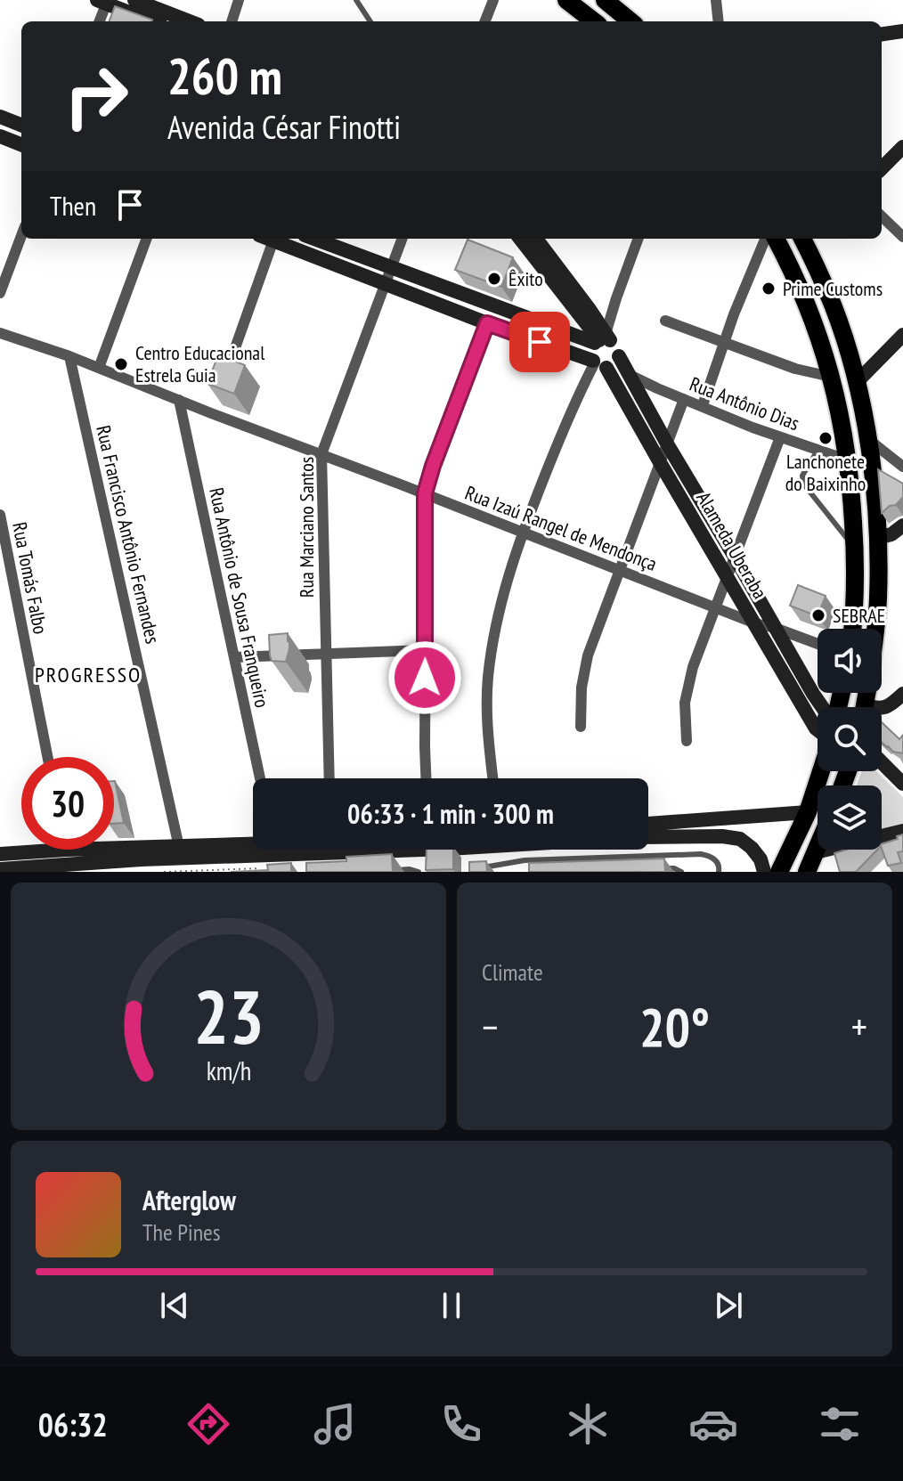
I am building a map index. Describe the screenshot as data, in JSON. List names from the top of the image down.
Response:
{
  "streets": {
    "main road": ["Alameda Uberaba"],
    "street": [
      "Rua Antônio Dias",
      "Rua Marciano Santos",
      "Rua Izaú Rangel de Mendonça",
      "Rua Francisco Antônio Fernandes",
      "Rua Tomás Falbo",
      "Rua Antônio de Sousa Franqueiro"
    ]
  },
  "crossings": [
    ["Rua Antônio Dias", "Alameda Uberaba"],
    ["Rua Marciano Santos", "Rua Izaú Rangel de Mendonça"],
    ["Rua Izaú Rangel de Mendonça", "Rua Francisco Antônio Fernandes"],
    ["Rua Izaú Rangel de Mendonça", "Alameda Uberaba"],
    ["Rua Izaú Rangel de Mendonça", "Rua Antônio de Sousa Franqueiro"]
  ],
  "districts": ["PROGRESSO"],
  "places": [
    "Êxito",
    "Prime Customs",
    "Centro Educacional Estrela Guia",
    "Lanchonete do Baixinho",
    "SEBRAE"
  ],
  "page": {
    "turn": ["260 m", "Avenida César Finotti"],
    "then": "Then",
    "limit": "30",
    "trip": "06:33 · 1 min · 300 m",
    "tile": "Climate",
    "heat": ["−", "20°", "+"],
    "song": ["Afterglow", "The Pines"],
    "tabs": "06:32",
    "gauge": ["23", "km/h"]
  }
}
